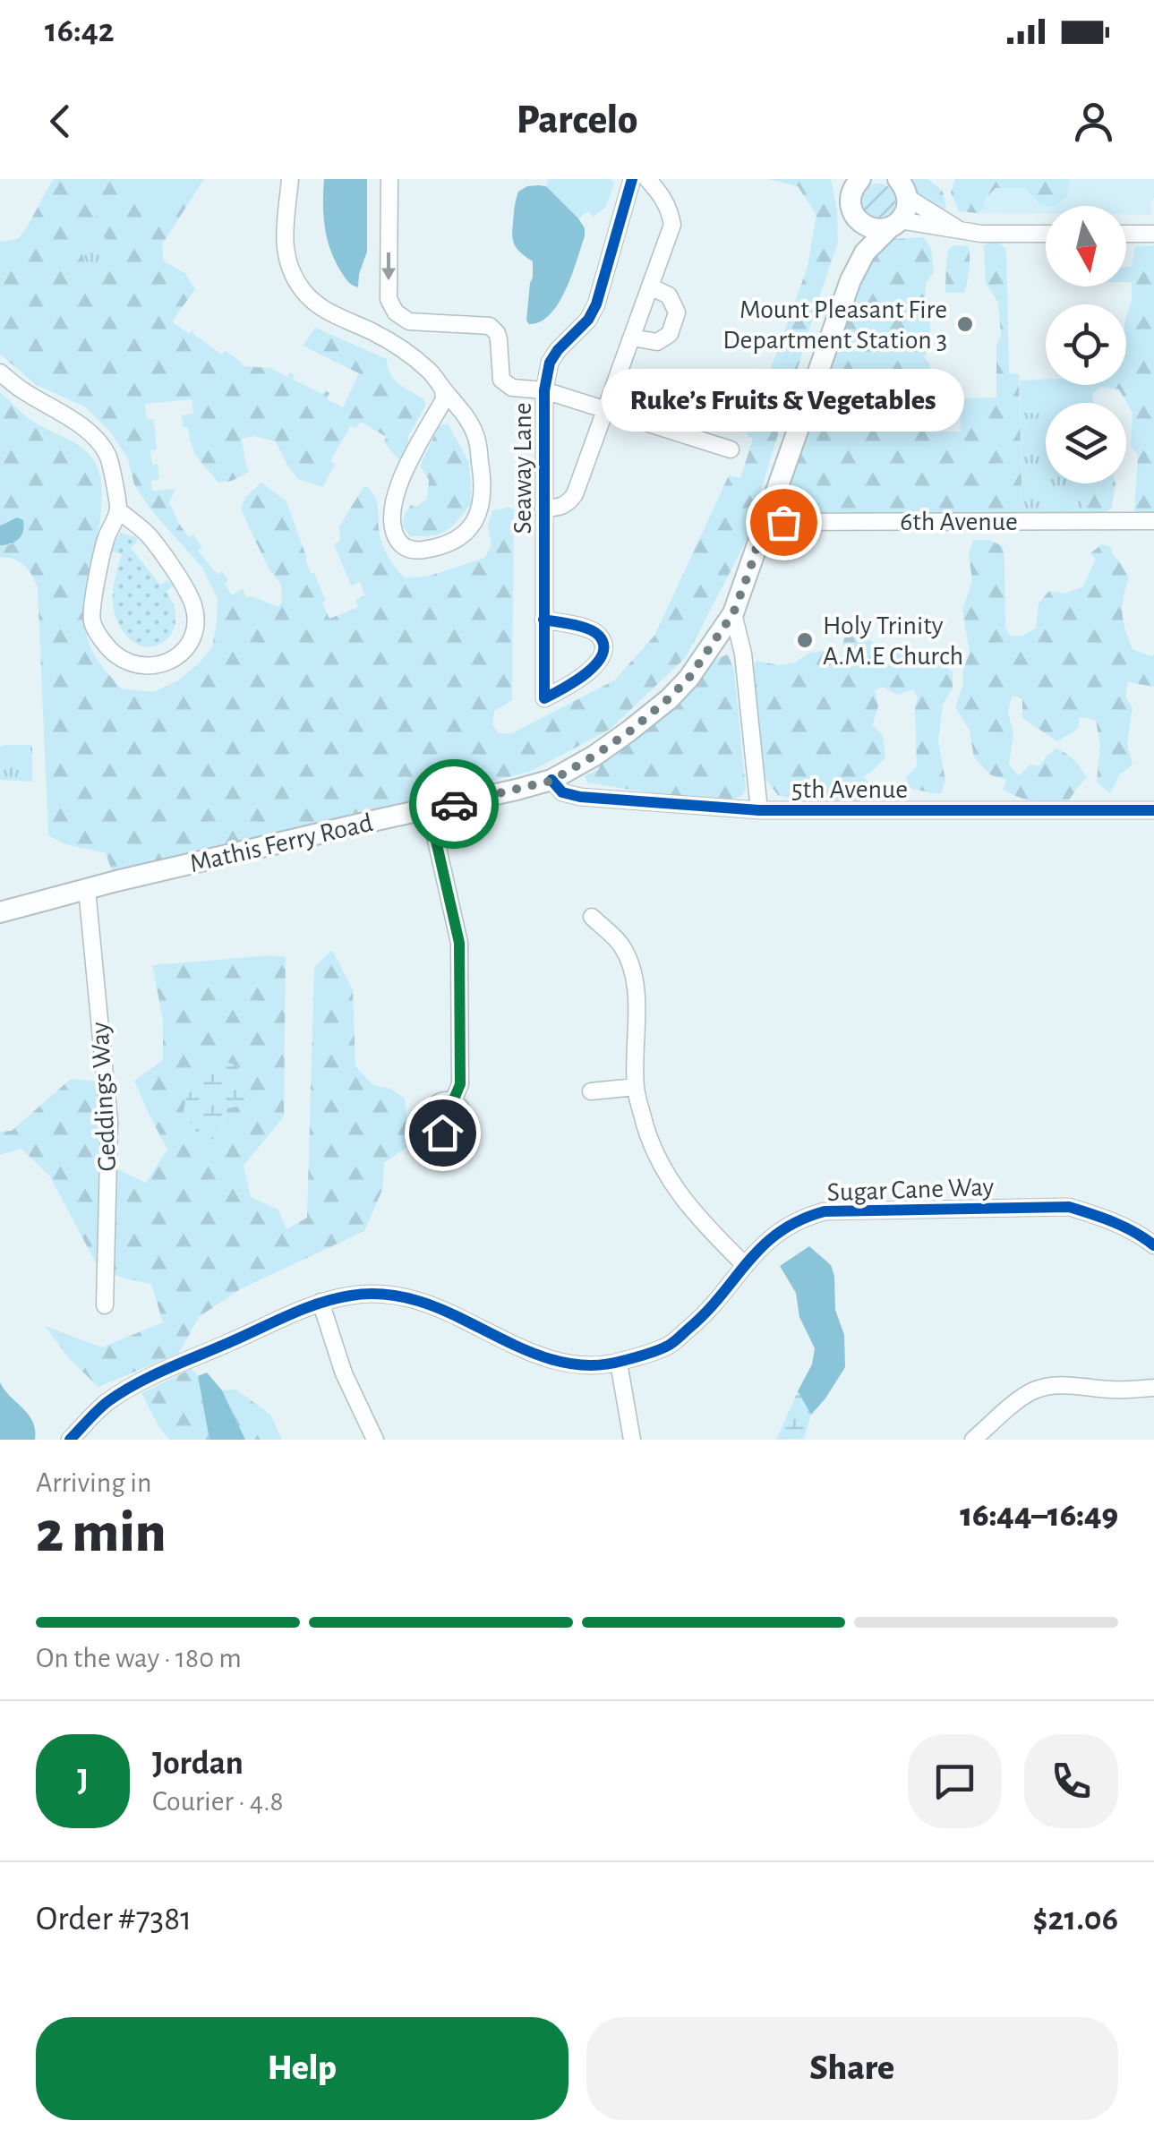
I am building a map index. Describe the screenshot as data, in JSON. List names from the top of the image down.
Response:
{
  "streets": {
    "main road": ["Mathis Ferry Road"],
    "street": [
      "Seaway Lane",
      "6th Avenue",
      "5th Avenue",
      "Geddings Way",
      "Sugar Cane Way"
    ]
  },
  "crossings": [
    ["6th Avenue", "Mathis Ferry Road"],
    ["5th Avenue", "Mathis Ferry Road"],
    ["Mathis Ferry Road", "Geddings Way"]
  ],
  "places": ["Mount Pleasant Fire Department Station 3", "Ruke’s Fruits & Vegetables", "Holy Trinity A.M.E Church"],
  "north": "bottom",
  "page": {
    "status": "16:42",
    "header": "Parcelo",
    "bubble": "Ruke’s Fruits & Vegetables",
    "heading": ["2 min", "Arriving in", "16:44–16:49"],
    "panel": [
      "Jordan",
      "Courier · 4.8",
      "Order #7381",
      "$21.06"
    ],
    "bar": "On the way · 180 m",
    "round": "J",
    "buttons": ["Help", "Share"]
  }
}
